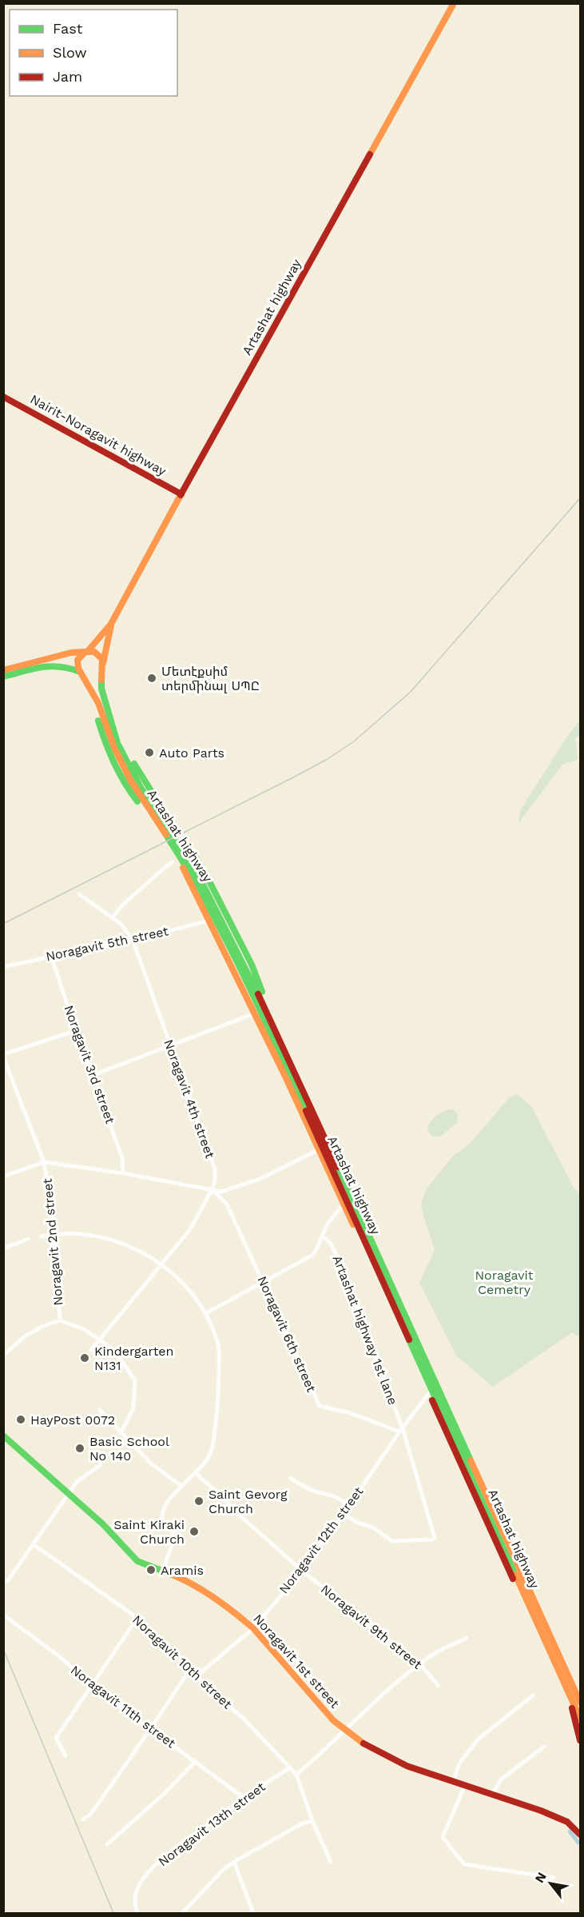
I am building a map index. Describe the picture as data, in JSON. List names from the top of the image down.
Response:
{
  "streets": {
    "main road": ["Artashat highway", "Nairit-Noragavit highway", "Noragavit 1st street"],
    "street": [
      "Noragavit 5th street",
      "Noragavit 3rd street",
      "Noragavit 4th street",
      "Noragavit 2nd street",
      "Artashat highway 1st lane",
      "Noragavit 6th street",
      "Noragavit 12th street",
      "Noragavit 9th street",
      "Noragavit 10th street",
      "Noragavit 11th street",
      "Noragavit 13th street"
    ]
  },
  "crossings": [
    ["Artashat highway", "Nairit-Noragavit highway"],
    ["Artashat highway", "Noragavit 5th street"],
    ["Artashat highway", "Noragavit 12th street"],
    ["Noragavit 5th street", "Noragavit 3rd street"],
    ["Noragavit 5th street", "Noragavit 4th street"],
    ["Noragavit 4th street", "Noragavit 6th street"],
    ["Artashat highway 1st lane", "Noragavit 6th street"],
    ["Artashat highway 1st lane", "Noragavit 12th street"],
    ["Noragavit 6th street", "Noragavit 12th street"],
    ["Noragavit 12th street", "Noragavit 9th street"],
    ["Noragavit 12th street", "Noragavit 1st street"],
    ["Noragavit 12th street", "Noragavit 10th street"],
    ["Noragavit 10th street", "Noragavit 13th street"],
    ["Noragavit 11th street", "Noragavit 13th street"]
  ],
  "parks": ["Noragavit Cemetry"],
  "places": [
    "Մետէքսիմ տերմինալ ՍՊԸ",
    "Auto Parts",
    "Kindergarten N131",
    "HayPost 0072",
    "Basic School No 140",
    "Saint Gevorg Church",
    "Saint Kiraki Church",
    "Aramis"
  ],
  "legend": ["Fast", "Slow", "Jam"],
  "north": "top left"
}
